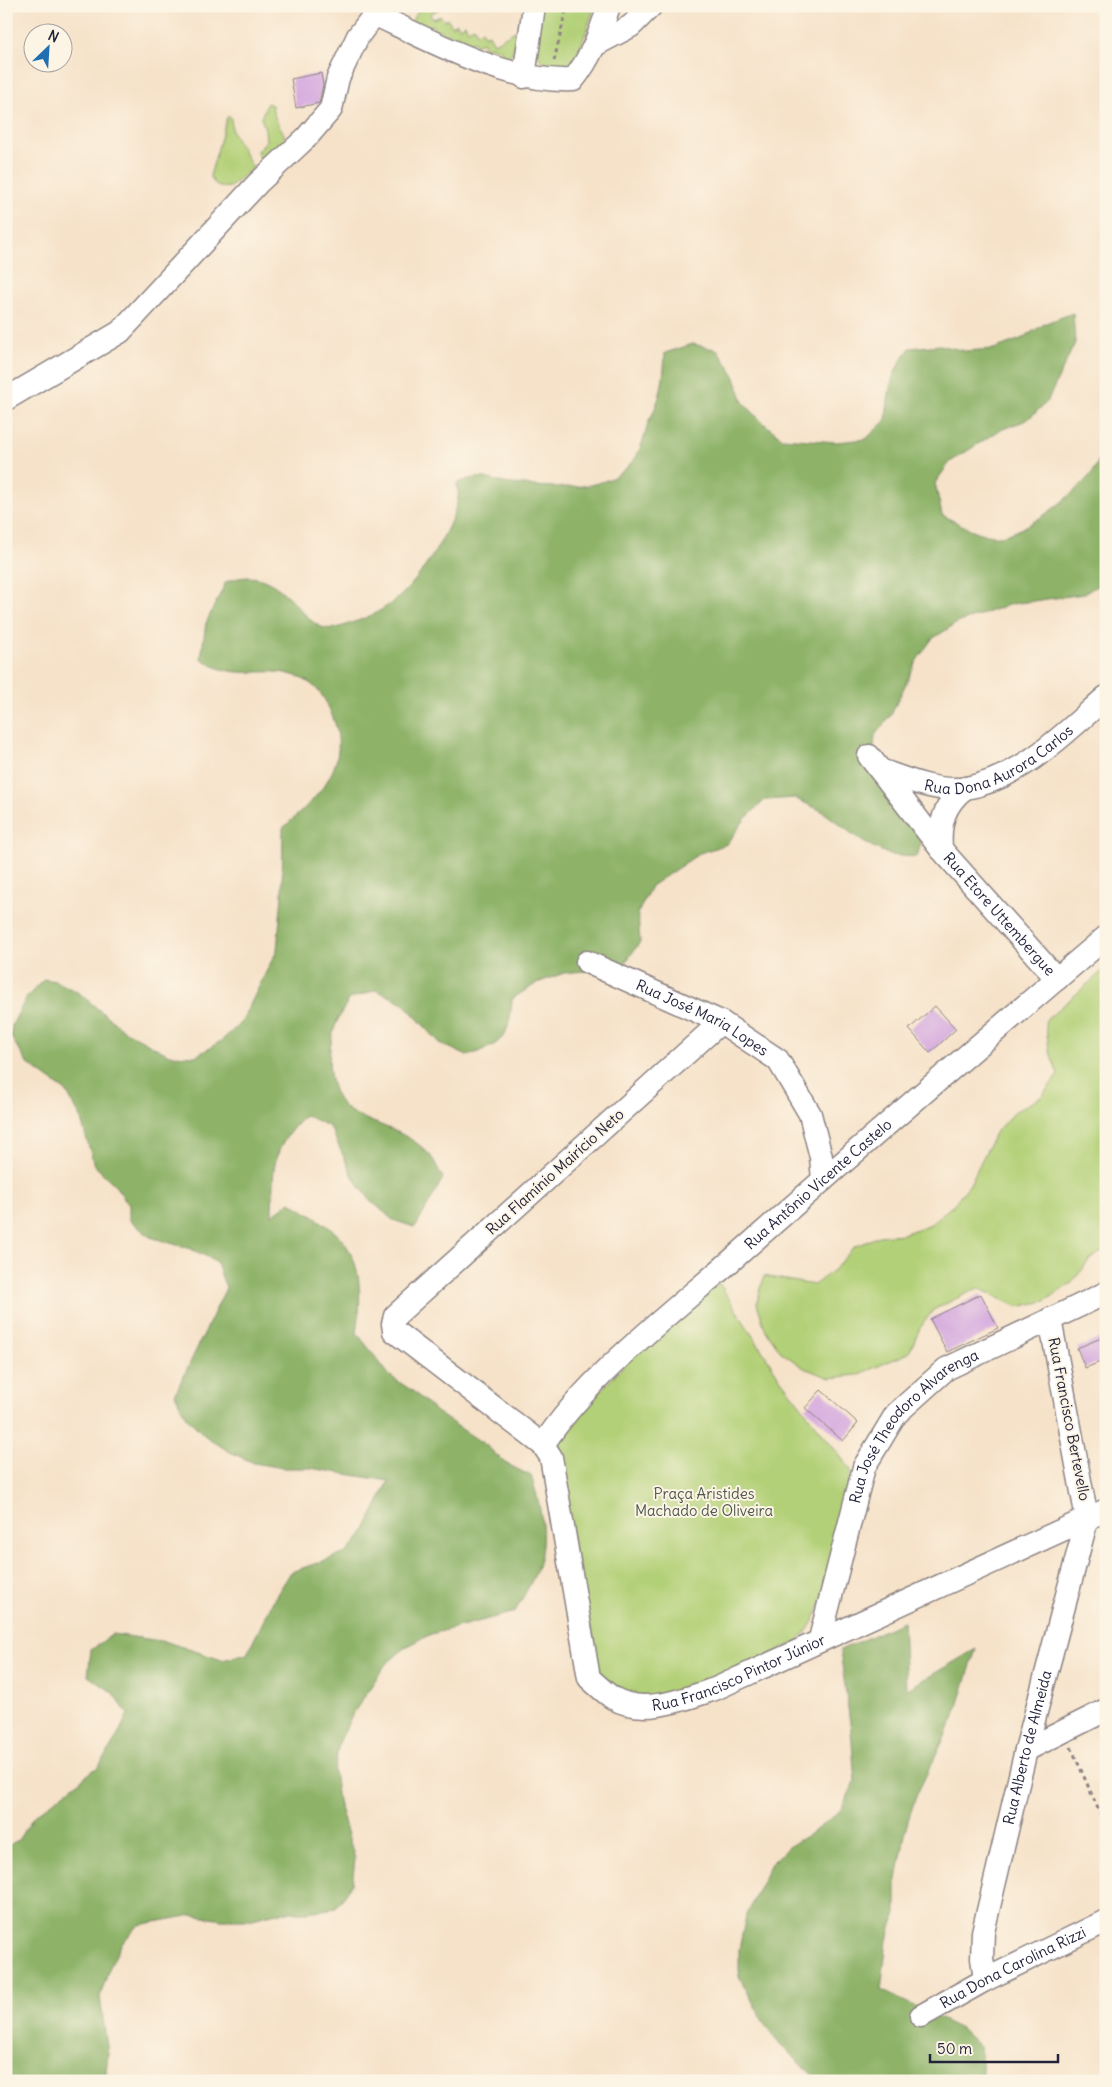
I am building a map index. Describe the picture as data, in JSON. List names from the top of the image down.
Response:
{
  "streets": {
    "street": [
      "Rua Dona Aurora Carlos",
      "Rua Etore Uttembergue",
      "Rua José Maria Lopes",
      "Rua Flamínio Mairício Neto",
      "Rua Antônio Vicente Castelo",
      "Rua Francisco Bertevello",
      "Rua José Theodoro Alvarenga",
      "Rua Francisco Pintor Júnior",
      "Rua Alberto de Almeida",
      "Rua Dona Carolina Rizzi"
    ]
  },
  "crossings": [
    ["Rua Dona Aurora Carlos", "Rua Etore Uttembergue"],
    ["Rua Etore Uttembergue", "Rua Antônio Vicente Castelo"],
    ["Rua José Maria Lopes", "Rua Flamínio Mairício Neto"],
    ["Rua José Maria Lopes", "Rua Antônio Vicente Castelo"],
    ["Rua Flamínio Mairício Neto", "Rua Antônio Vicente Castelo"],
    ["Rua Flamínio Mairício Neto", "Rua Francisco Pintor Júnior"],
    ["Rua Antônio Vicente Castelo", "Rua Francisco Pintor Júnior"],
    ["Rua Francisco Bertevello", "Rua José Theodoro Alvarenga"],
    ["Rua Francisco Bertevello", "Rua Francisco Pintor Júnior"],
    ["Rua Francisco Bertevello", "Rua Alberto de Almeida"],
    ["Rua José Theodoro Alvarenga", "Rua Francisco Pintor Júnior"],
    ["Rua Francisco Pintor Júnior", "Rua Alberto de Almeida"],
    ["Rua Alberto de Almeida", "Rua Dona Carolina Rizzi"]
  ],
  "parks": ["Praça Aristides Machado de Oliveira"],
  "scale_bar": "50 m",
  "north": "top right"
}
